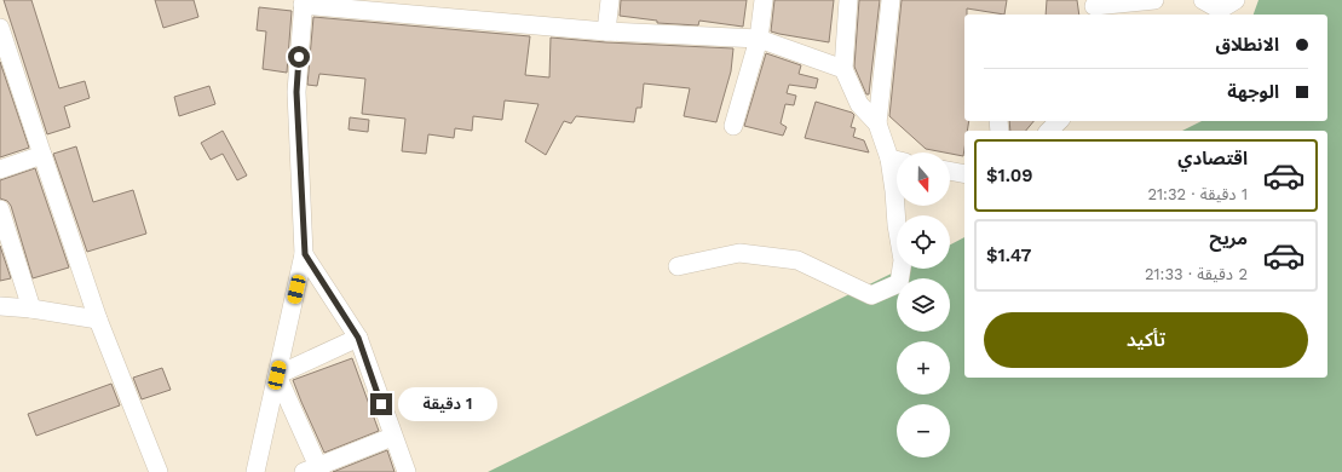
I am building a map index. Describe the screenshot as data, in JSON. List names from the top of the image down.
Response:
{
  "north": "bottom",
  "page": {
    "banner": ["الانطلاق", "الوجهة"],
    "list": [
      {
        "name": "اقتصادي",
        "note": "1 دقيقة · 21:32",
        "value": "$1.09"
      },
      {
        "name": "مريح",
        "note": "2 دقيقة · 21:33",
        "value": "$1.47"
      }
    ],
    "map_buttons": ["+", "−"],
    "buttons": "تأكيد",
    "bubble": "1 دقيقة"
  }
}
